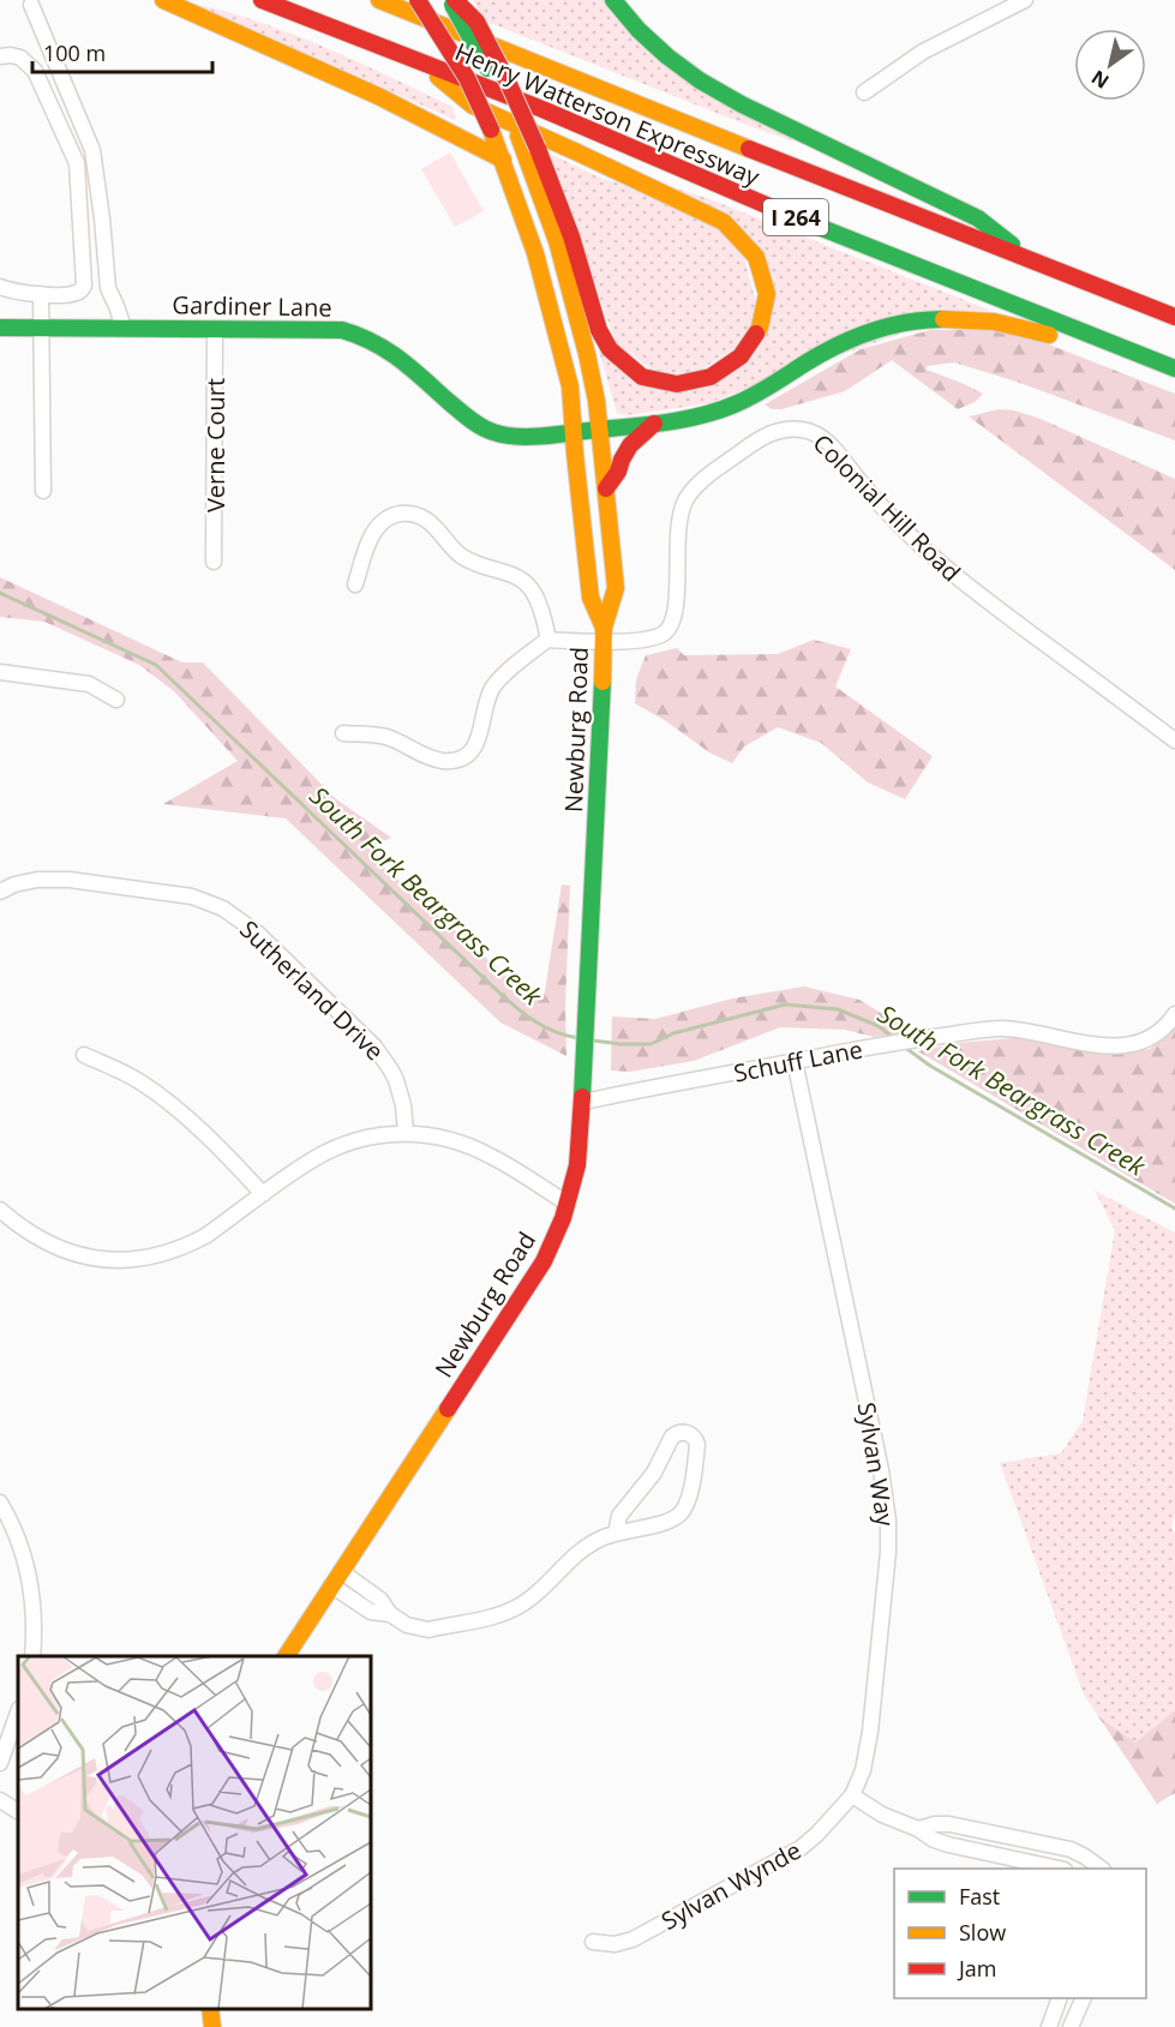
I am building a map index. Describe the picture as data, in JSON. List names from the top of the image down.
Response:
{
  "streets": {
    "main road": [
      "Henry Watterson Expressway",
      "I 264",
      "Gardiner Lane",
      "Newburg Road"
    ],
    "street": [
      "Verne Court",
      "Colonial Hill Road",
      "Sutherland Drive",
      "Schuff Lane",
      "Sylvan Way",
      "Sylvan Wynde"
    ]
  },
  "crossings": [
    ["Gardiner Lane", "Verne Court"],
    ["Gardiner Lane", "Newburg Road"],
    ["Colonial Hill Road", "Newburg Road"],
    ["Newburg Road", "Schuff Lane"],
    ["Schuff Lane", "Sylvan Way"],
    ["Sylvan Way", "Sylvan Wynde"]
  ],
  "water": ["South Fork Beargrass Creek"],
  "legend": ["Fast", "Slow", "Jam"],
  "scale_bar": "100 m",
  "north": "bottom left"
}
